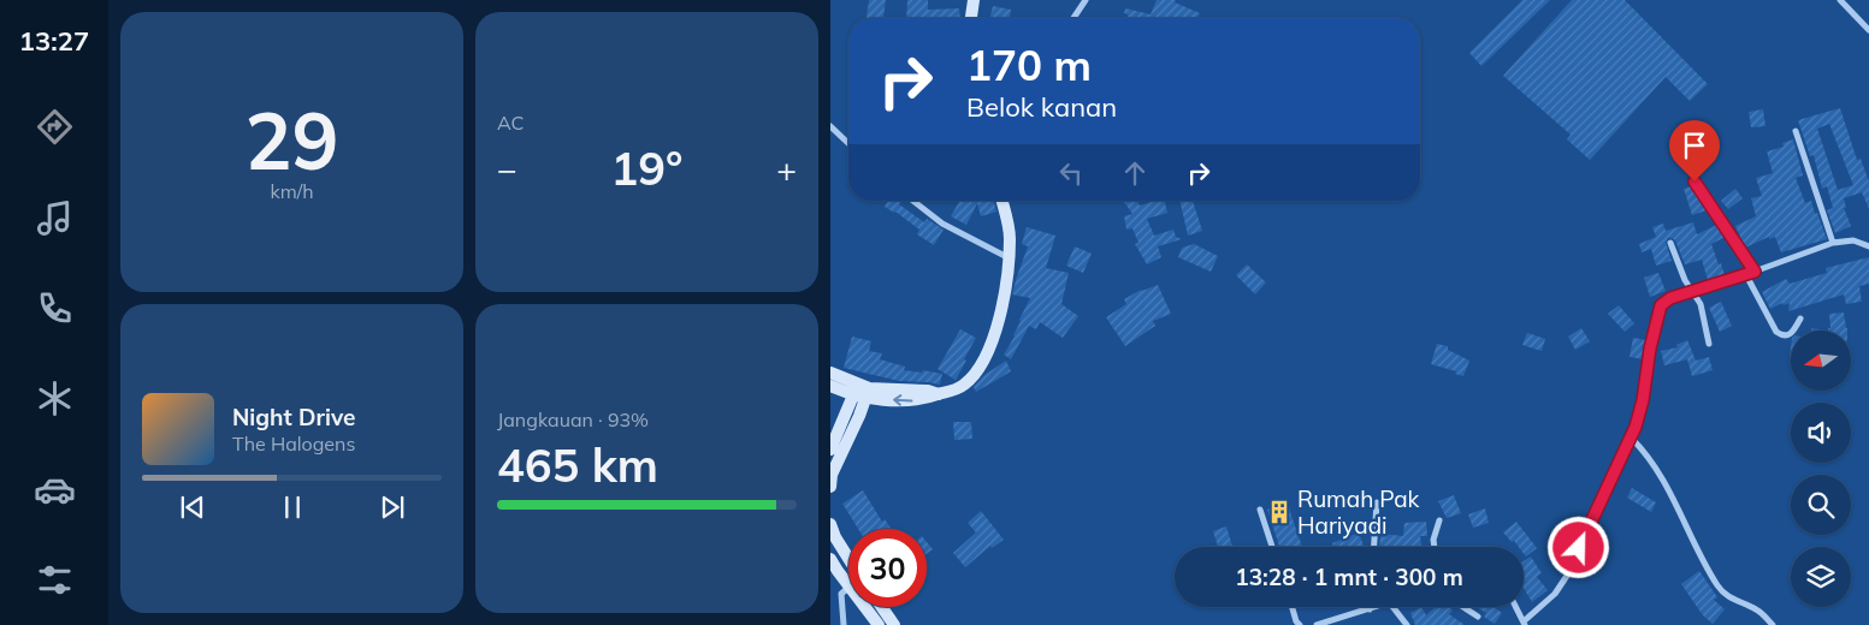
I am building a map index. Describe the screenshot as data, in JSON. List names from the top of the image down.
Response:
{
  "places": {
    "building": ["Rumah Pak Hariyadi"]
  },
  "north": "left",
  "page": {
    "tabs": "13:27",
    "tile": [
      ["29", "km/h"],
      "AC",
      ["Jangkauan · 93%", "465 km"]
    ],
    "turn": ["170 m", "Belok kanan"],
    "heat": ["−", "19°", "+"],
    "song": ["Night Drive", "The Halogens"],
    "limit": "30",
    "trip": "13:28 · 1 mnt · 300 m"
  }
}
